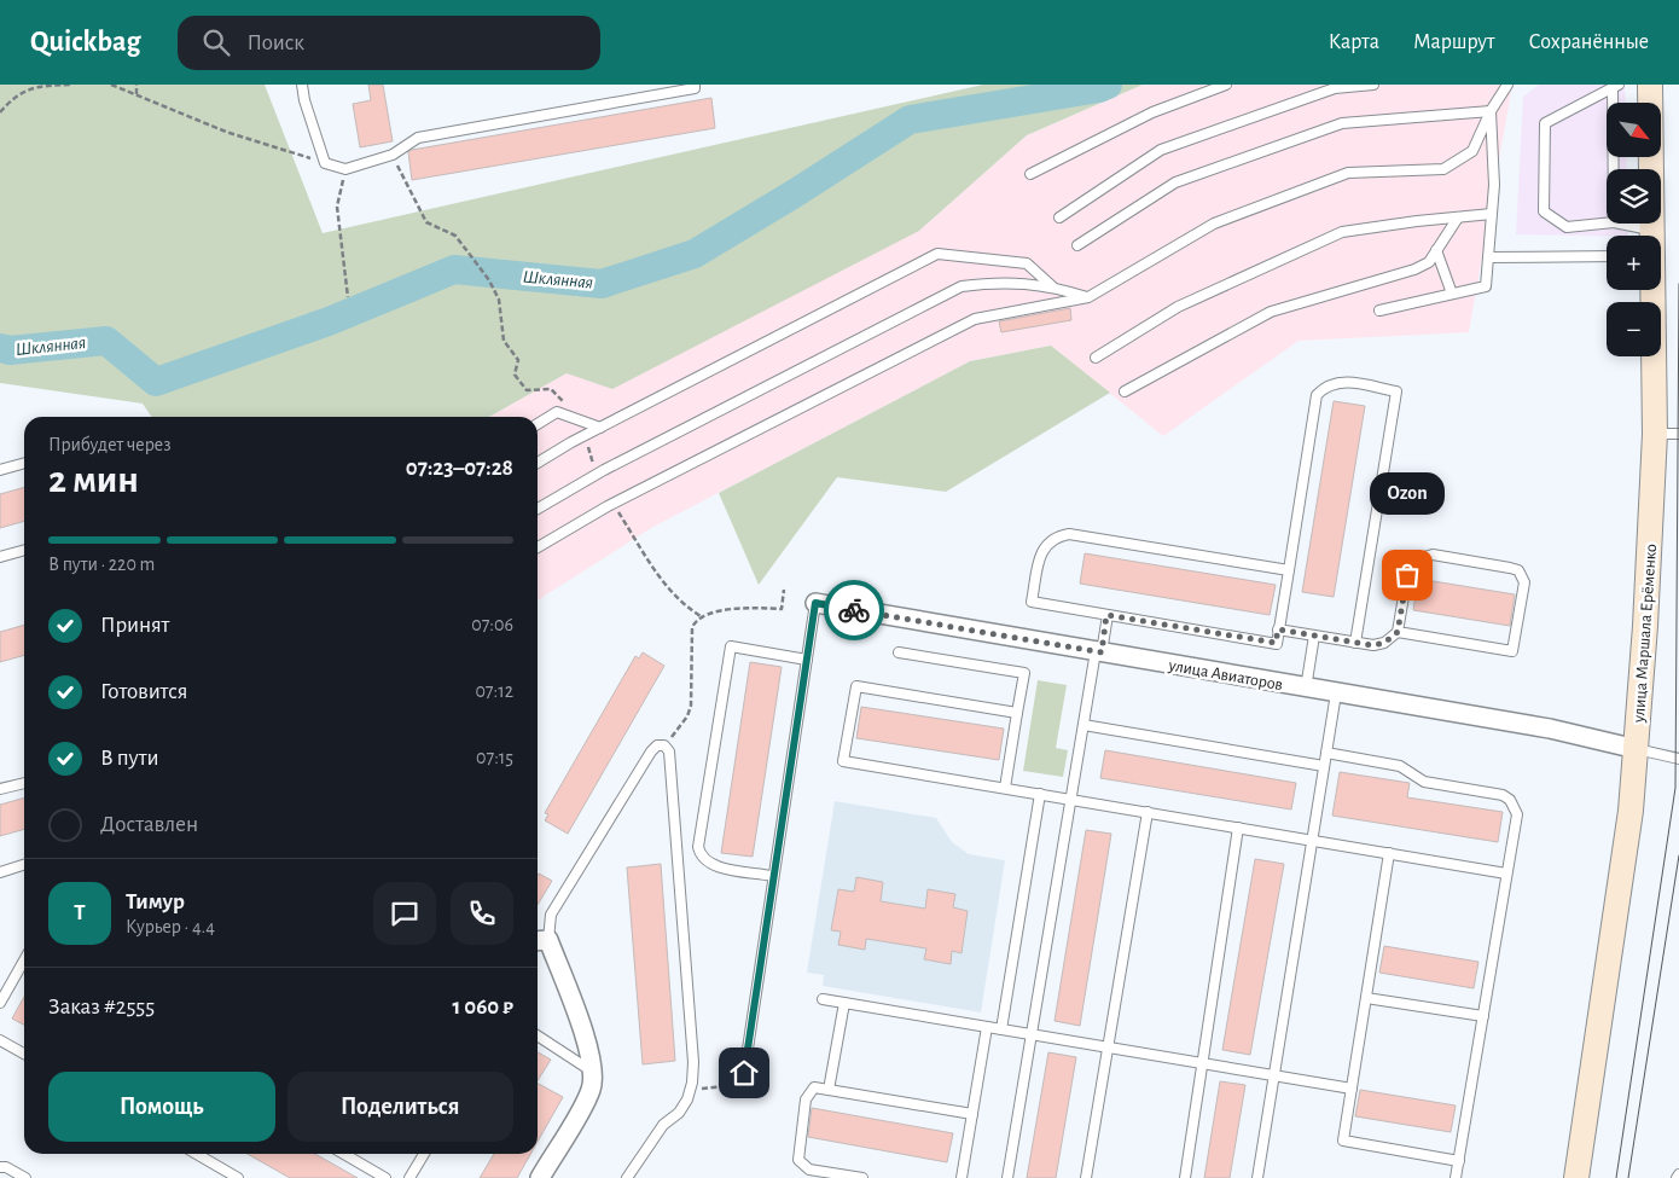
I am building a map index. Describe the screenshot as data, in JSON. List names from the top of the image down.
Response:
{
  "streets": {
    "main road": ["улица Маршала Ерёменко"],
    "street": ["улица Авиаторов"]
  },
  "crossings": [
    ["улица Маршала Ерёменко", "улица Авиаторов"]
  ],
  "water": ["Шклянная"],
  "places": ["Ozon"],
  "north": "bottom right",
  "page": {
    "header": "Quickbag",
    "search": "Поиск",
    "nav": ["Карта", "Маршрут", "Сохранённые"],
    "map_buttons": ["+", "−"],
    "heading": ["2 мин", "Прибудет через", "07:23–07:28"],
    "panel": [
      "Тимур",
      "Курьер · 4.4",
      "Заказ #2555",
      "1 060 ₽"
    ],
    "bubble": "Ozon",
    "bar": "В пути · 220 m",
    "list": [
      ["Принят", "07:06"],
      ["Готовится", "07:12"],
      ["В пути", "07:15"],
      "Доставлен"
    ],
    "round": "Т",
    "buttons": ["Помощь", "Поделиться"]
  }
}
